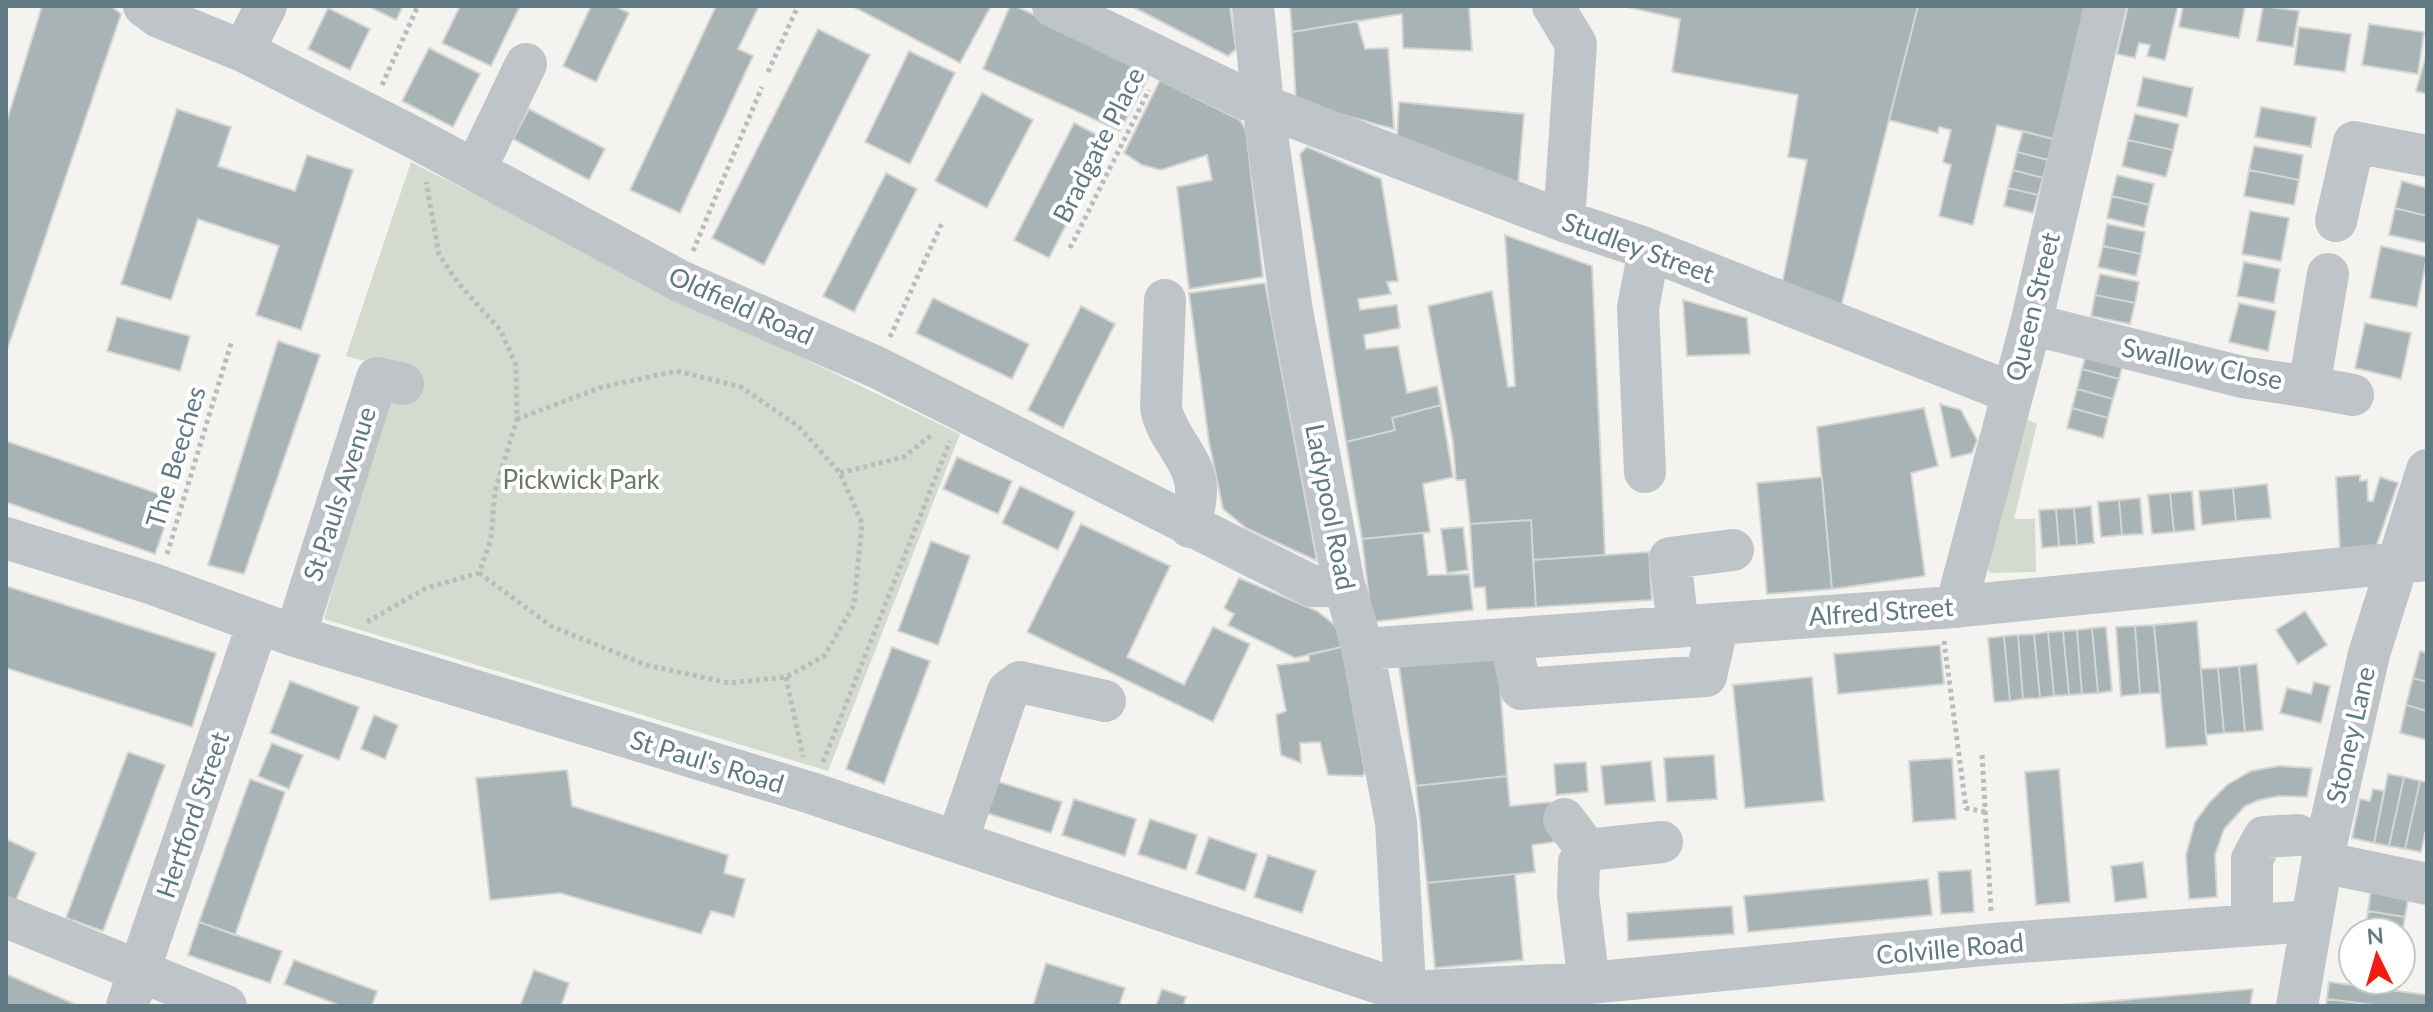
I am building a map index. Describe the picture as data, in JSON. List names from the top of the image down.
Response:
{
  "streets": {
    "street": [
      "Studley Street",
      "Oldfield Road",
      "Queen Street",
      "Swallow Close",
      "St Pauls Avenue",
      "Ladypool Road",
      "Alfred Street",
      "Stoney Lane",
      "St Paul's Road",
      "Hertford Street",
      "Colville Road"
    ],
    "path": ["Bradgate Place", "The Beeches"]
  },
  "crossings": [
    ["Bradgate Place", "Studley Street"],
    ["Studley Street", "Queen Street"],
    ["Studley Street", "Ladypool Road"],
    ["Oldfield Road", "Ladypool Road"],
    ["Queen Street", "Swallow Close"],
    ["Queen Street", "Alfred Street"],
    ["The Beeches", "St Paul's Road"],
    ["St Pauls Avenue", "St Paul's Road"],
    ["St Pauls Avenue", "Hertford Street"],
    ["Ladypool Road", "Alfred Street"],
    ["Ladypool Road", "St Paul's Road"],
    ["Ladypool Road", "Colville Road"],
    ["Alfred Street", "Stoney Lane"],
    ["Stoney Lane", "Colville Road"],
    ["St Paul's Road", "Hertford Street"],
    ["St Paul's Road", "Colville Road"]
  ],
  "parks": ["Pickwick Park"],
  "north": "top"
}
